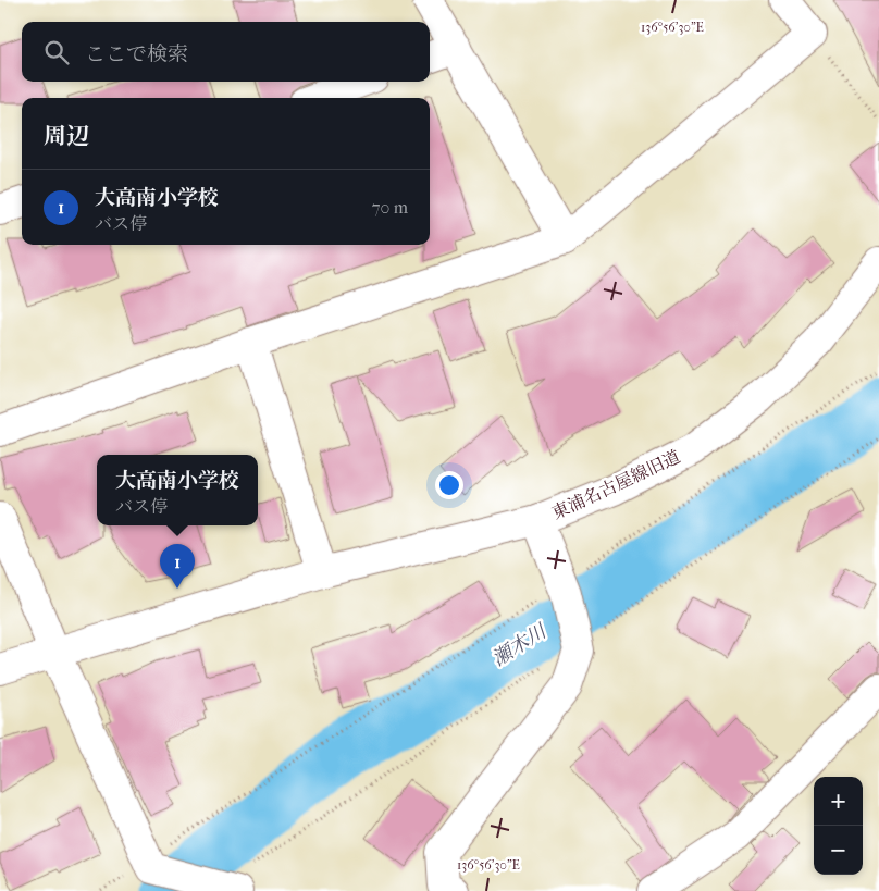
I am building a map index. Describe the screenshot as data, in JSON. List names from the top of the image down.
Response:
{
  "streets": {
    "street": ["東浦名古屋線旧道"]
  },
  "water": ["瀬木川"],
  "page": {
    "search": "ここで検索",
    "heading": "周辺",
    "list": [
      {
        "mark": "1",
        "name": "大高南小学校",
        "note": "バス停",
        "value": "70 m"
      }
    ],
    "popup": ["大高南小学校", "バス停"],
    "pins": "1",
    "map_buttons": ["+", "−"]
  },
  "coordinates": ["136°56'30\"E"]
}
